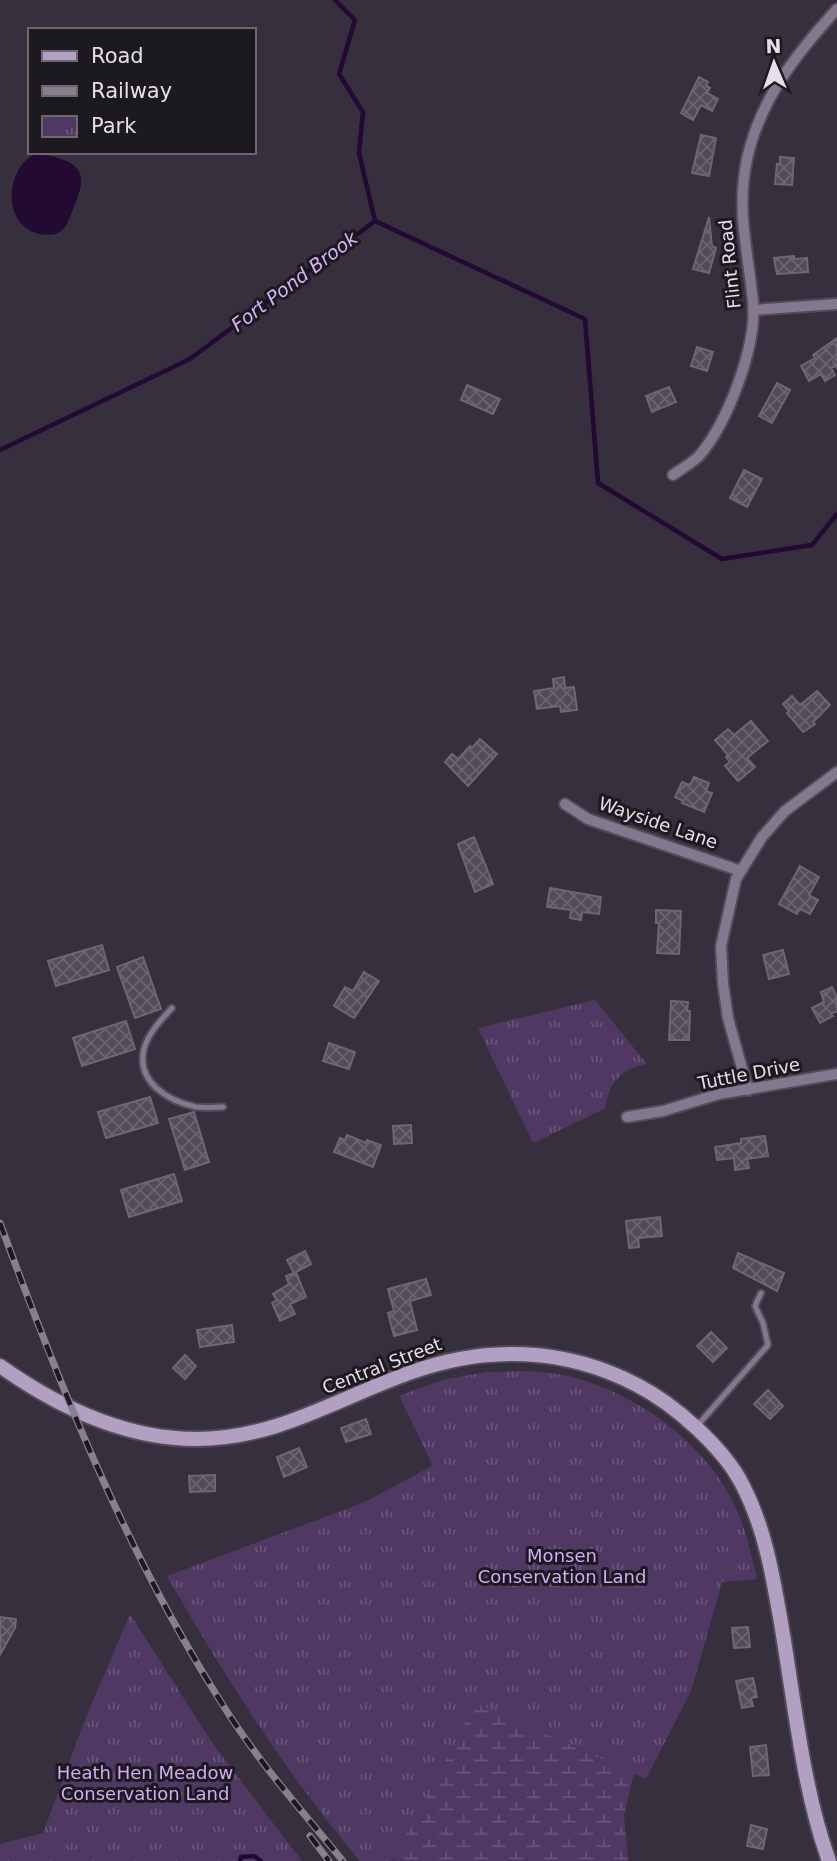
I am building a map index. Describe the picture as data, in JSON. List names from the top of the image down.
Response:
{
  "streets": {
    "street": [
      "Flint Road",
      "Wayside Lane",
      "Tuttle Drive",
      "Central Street"
    ]
  },
  "water": ["Fort Pond Brook"],
  "parks": ["Monsen Conservation Land", "Heath Hen Meadow Conservation Land"],
  "legend": ["Road", "Railway", "Park"],
  "north": "top"
}
